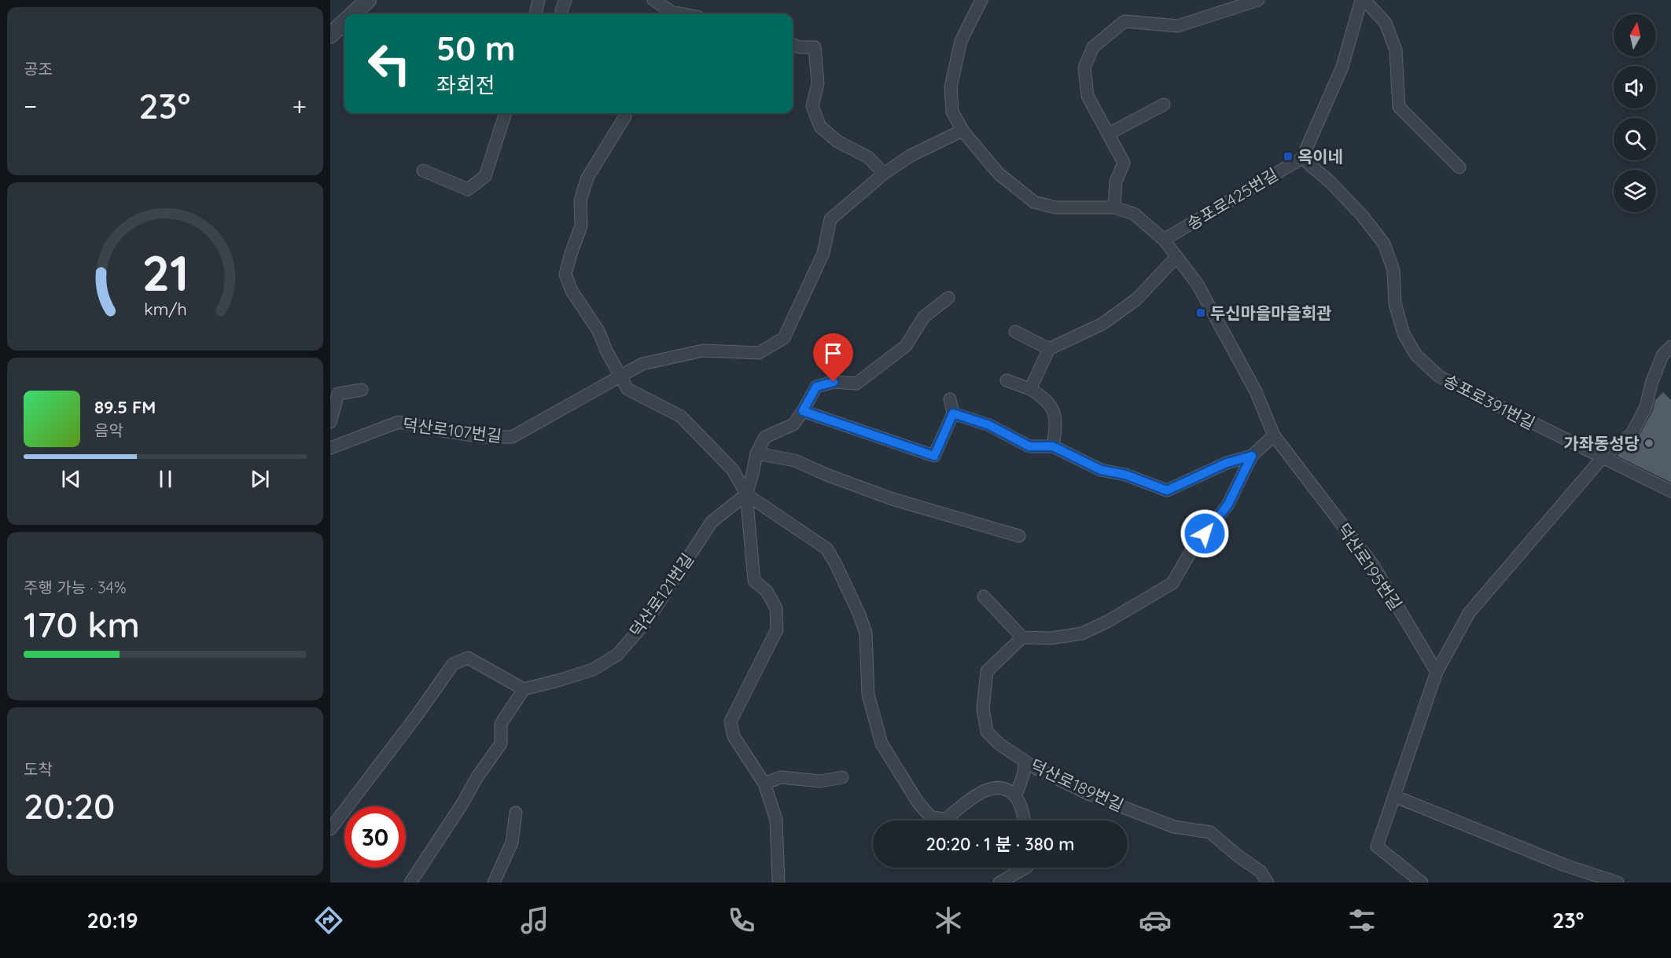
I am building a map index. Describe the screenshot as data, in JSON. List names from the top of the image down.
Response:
{
  "streets": {
    "street": [
      "송포로425번길",
      "송포로391번길",
      "덕산로107번길",
      "덕산로195번길",
      "덕산로121번길",
      "덕산로189번길"
    ]
  },
  "crossings": [
    ["송포로425번길", "송포로391번길"],
    ["송포로425번길", "덕산로195번길"],
    ["덕산로107번길", "덕산로195번길"]
  ],
  "places": {
    "transit": ["옥이네", "두신마을마을회관"],
    "other": ["가좌동성당"]
  },
  "north": "top",
  "page": {
    "tile": [
      "공조",
      ["주행 가능 · 34%", "170 km"],
      ["도착", "20:20"]
    ],
    "turn": ["50 m", "좌회전"],
    "heat": ["−", "23°", "+"],
    "song": ["89.5 FM", "음악"],
    "limit": "30",
    "trip": "20:20 · 1 분 · 380 m",
    "tabs": ["20:19", "23°"],
    "gauge": ["21", "km/h"]
  }
}
